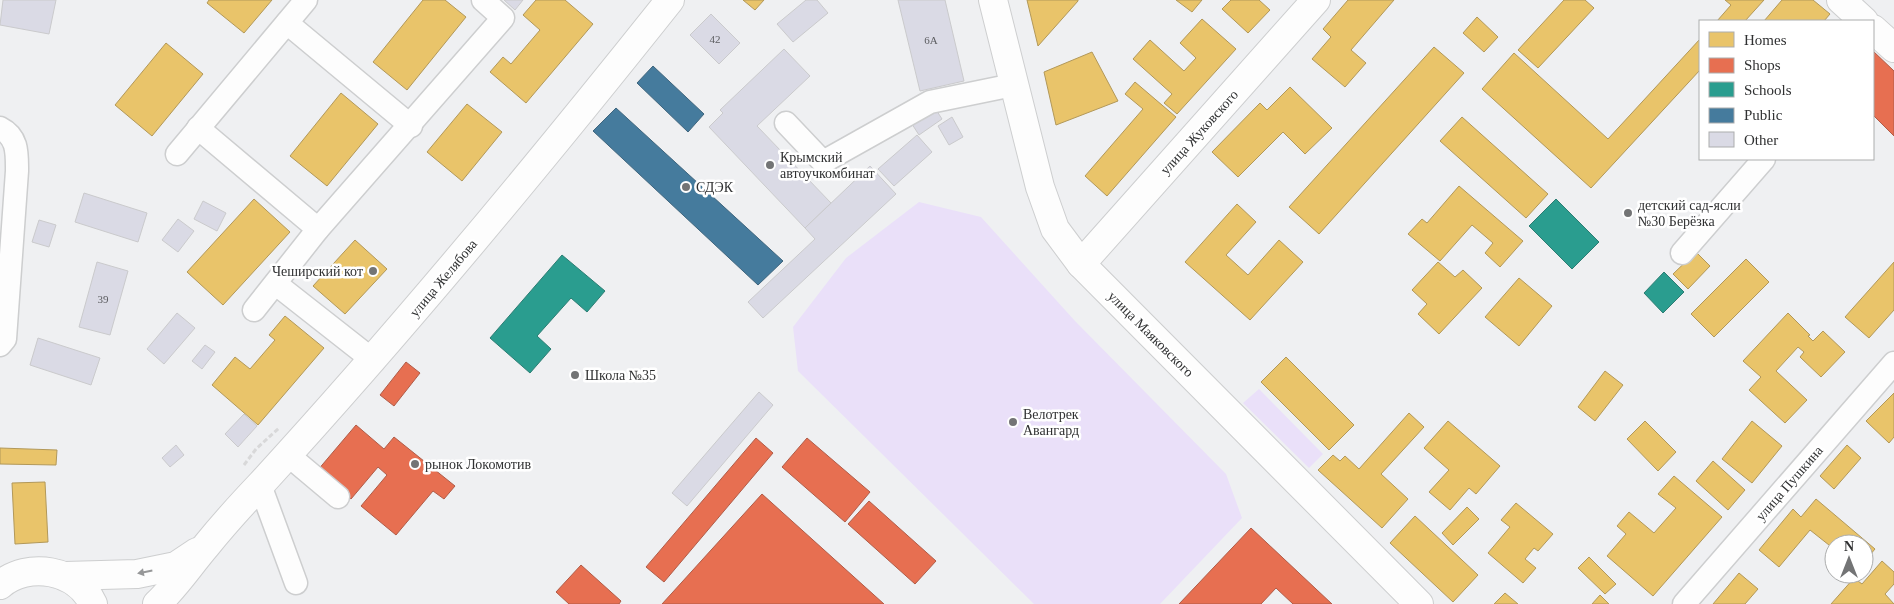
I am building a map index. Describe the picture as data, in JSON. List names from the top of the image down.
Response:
{
  "streets": {
    "main road": ["улица Жуковского", "улица Желябова", "улица Маяковского"],
    "street": ["улица Пушкина"]
  },
  "crossings": [
    ["улица Жуковского", "улица Маяковского"]
  ],
  "places": [
    "Крымский автоучкомбинат",
    "СДЭК",
    "детский сад-ясли №30 Берёзка",
    "Чеширский кот",
    "Школа №35",
    "Велотрек Авангард",
    "рынок Локомотив"
  ],
  "house_numbers": ["42", "6А", "39"],
  "legend": [
    "Homes",
    "Shops",
    "Schools",
    "Public",
    "Other"
  ],
  "north": "top"
}
